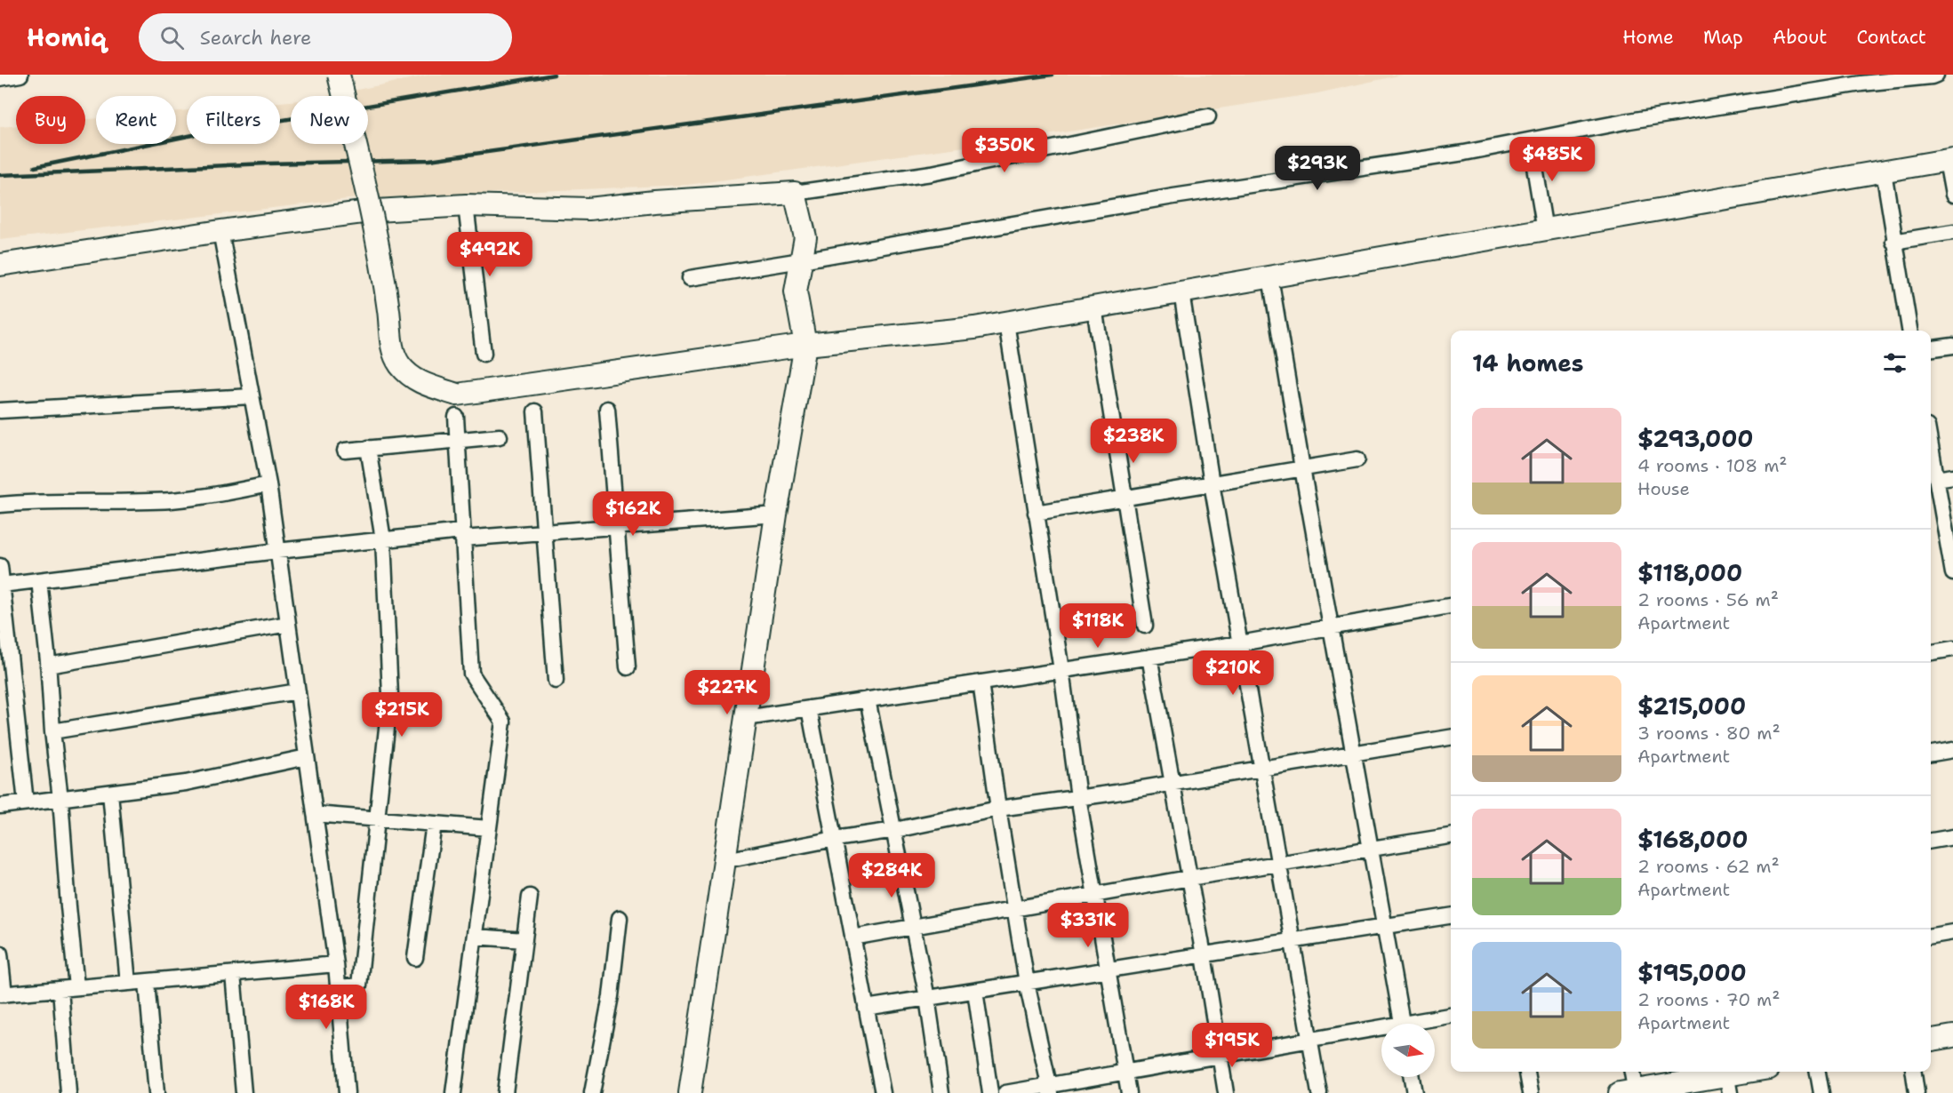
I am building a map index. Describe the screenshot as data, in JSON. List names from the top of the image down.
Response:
{
  "north": "right",
  "page": {
    "header": "Homiq",
    "search": "Search here",
    "nav": [
      "Home",
      "Map",
      "About",
      "Contact"
    ],
    "chip": [
      "Buy",
      "Rent",
      "Filters",
      "New"
    ],
    "price": [
      "$350K",
      "$485K",
      "$293K",
      "$492K",
      "$238K",
      "$162K",
      "$118K",
      "$210K",
      "$227K",
      "$215K",
      "$284K",
      "$331K",
      "$168K",
      "$195K"
    ],
    "heading": "14 homes",
    "list": [
      {
        "name": "$293,000",
        "note": "4 rooms · 108 m² · House"
      },
      {
        "name": "$118,000",
        "note": "2 rooms · 56 m² · Apartment"
      },
      {
        "name": "$215,000",
        "note": "3 rooms · 80 m² · Apartment"
      },
      {
        "name": "$168,000",
        "note": "2 rooms · 62 m² · Apartment"
      },
      {
        "name": "$195,000",
        "note": "2 rooms · 70 m² · Apartment"
      }
    ]
  }
}
